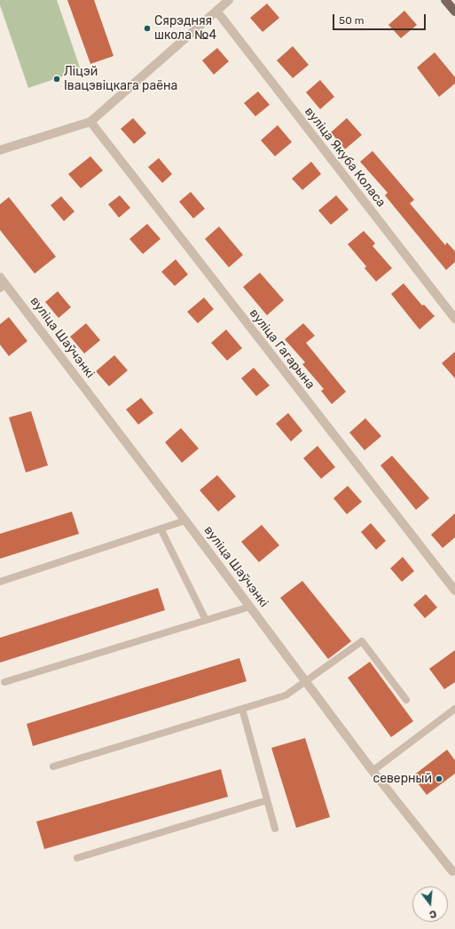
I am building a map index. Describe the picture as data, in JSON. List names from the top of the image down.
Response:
{
  "streets": {
    "street": ["вуліца Якуба Коласа", "вуліца Шаўчэнкі", "вуліца Гагарына"]
  },
  "places": ["Сярэдняя школа №4", "Ліцэй Івацэвіцкага раёна", "северный"],
  "scale_bar": "50 m",
  "north": "bottom"
}
